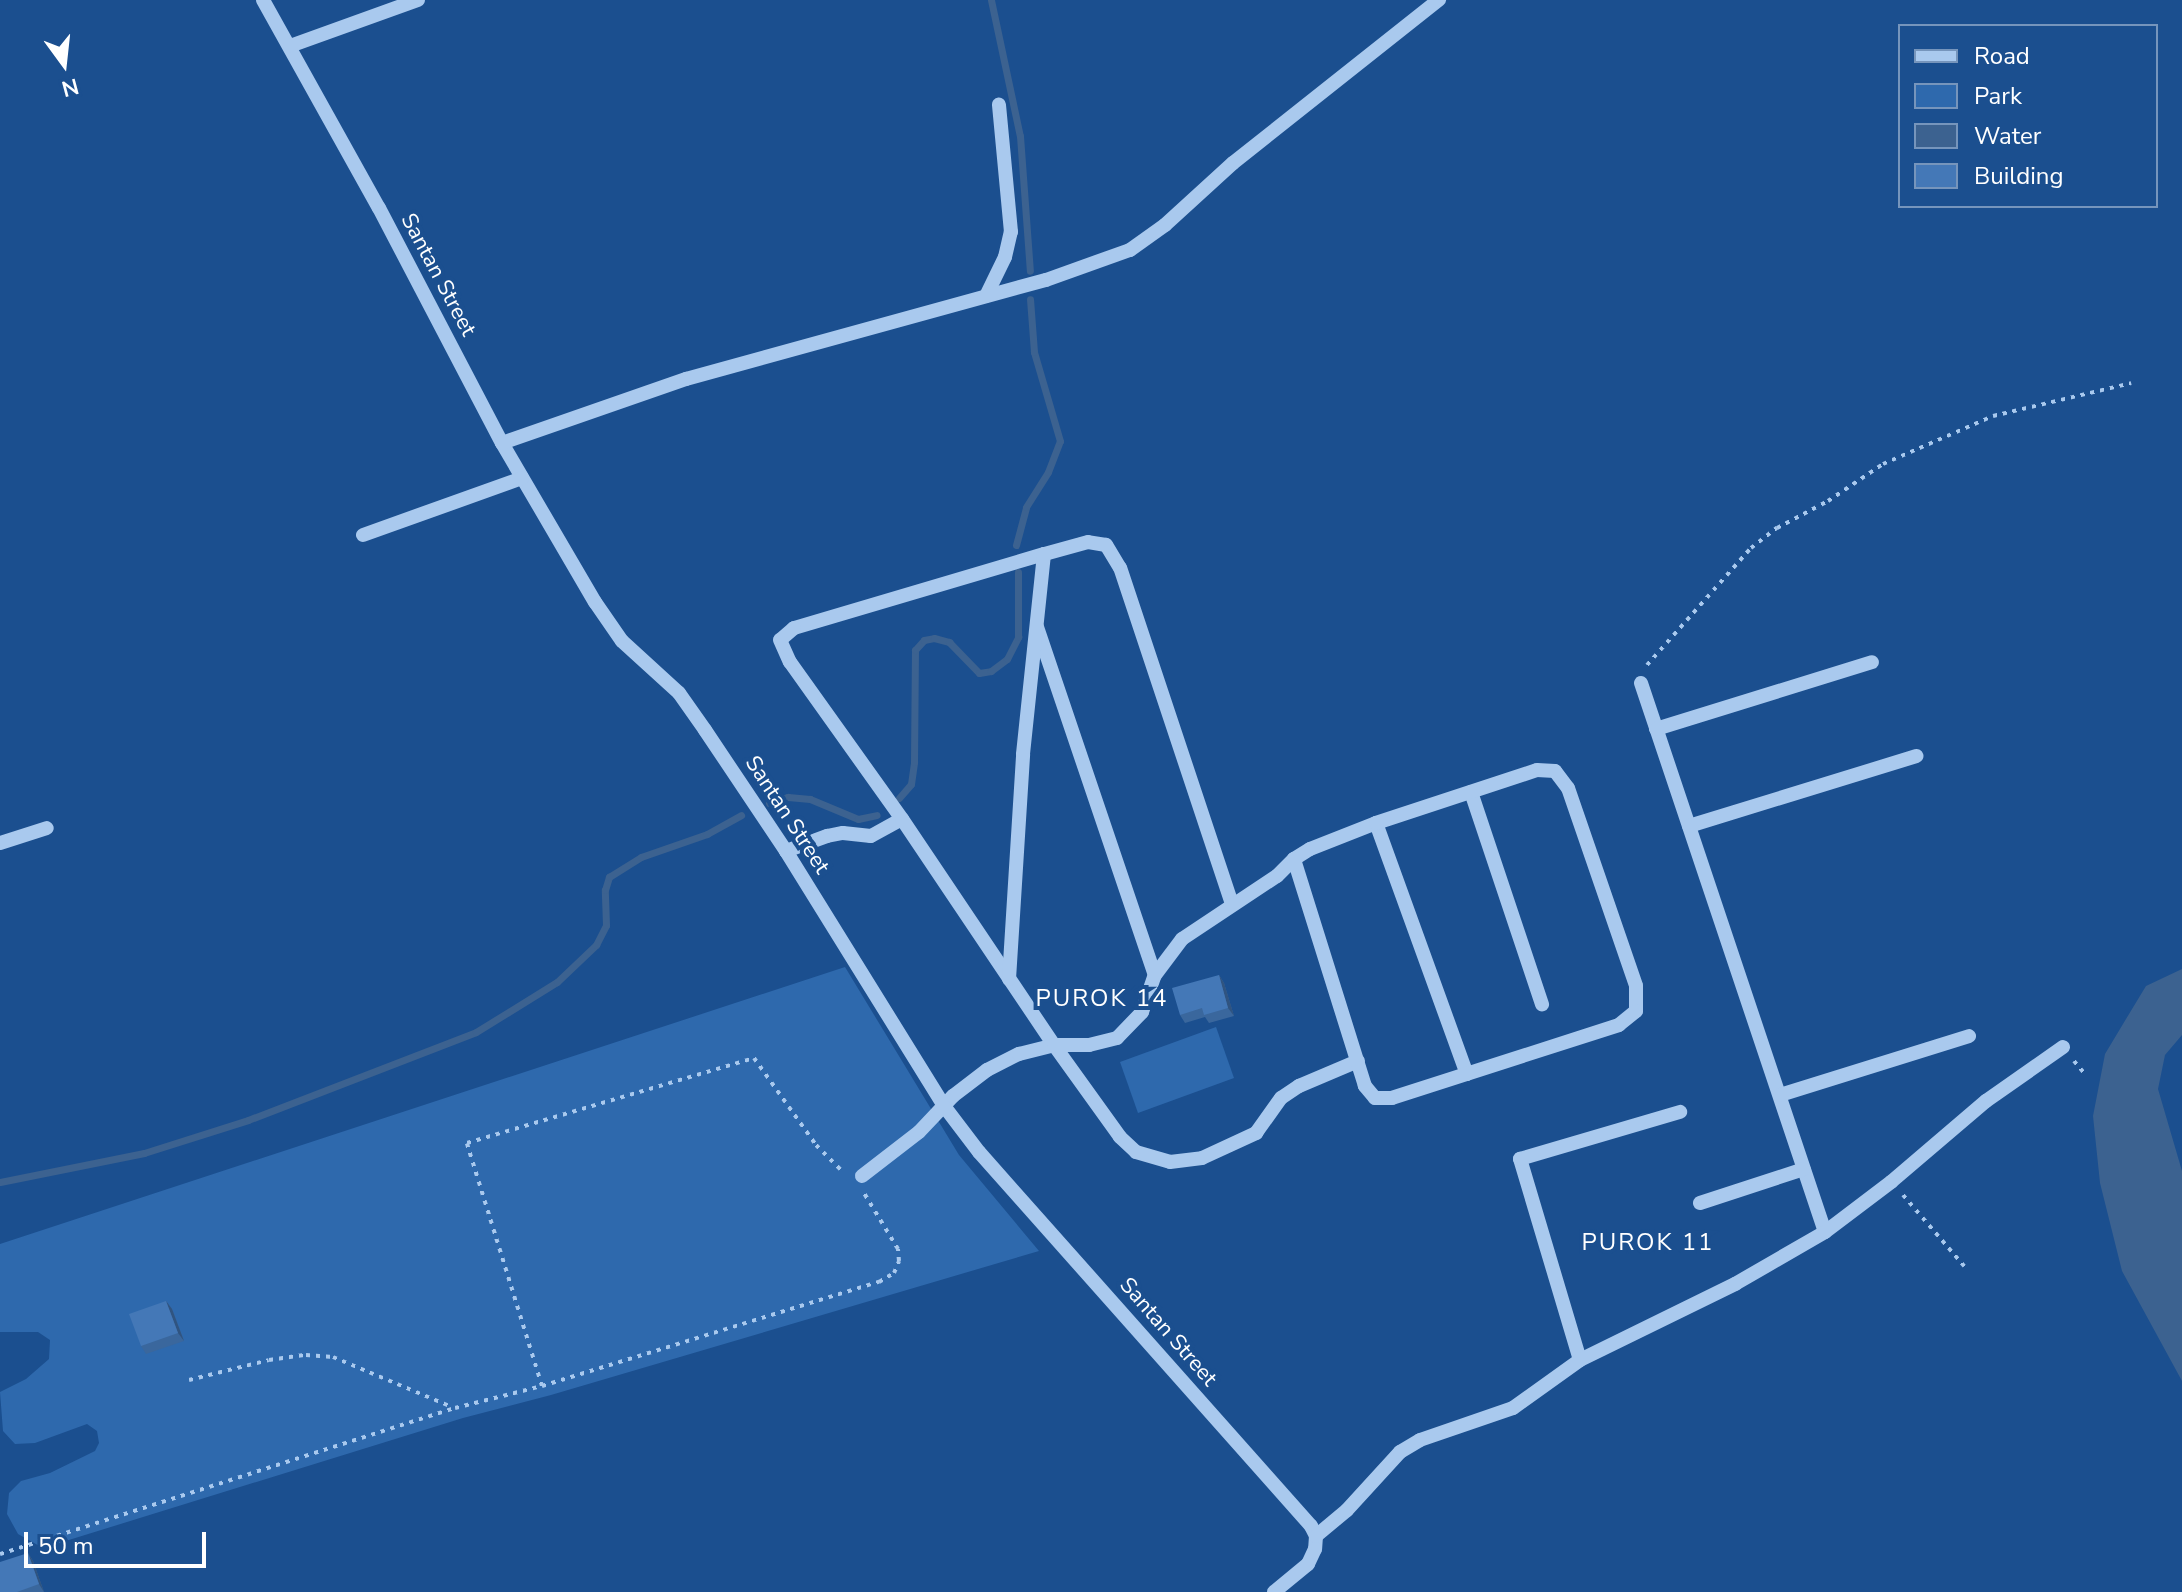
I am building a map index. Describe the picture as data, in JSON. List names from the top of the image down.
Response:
{
  "streets": {
    "street": ["Santan Street"]
  },
  "districts": ["PUROK 14", "PUROK 11"],
  "legend": [
    "Road",
    "Park",
    "Water",
    "Building"
  ],
  "scale_bar": "50 m",
  "north": "bottom"
}
